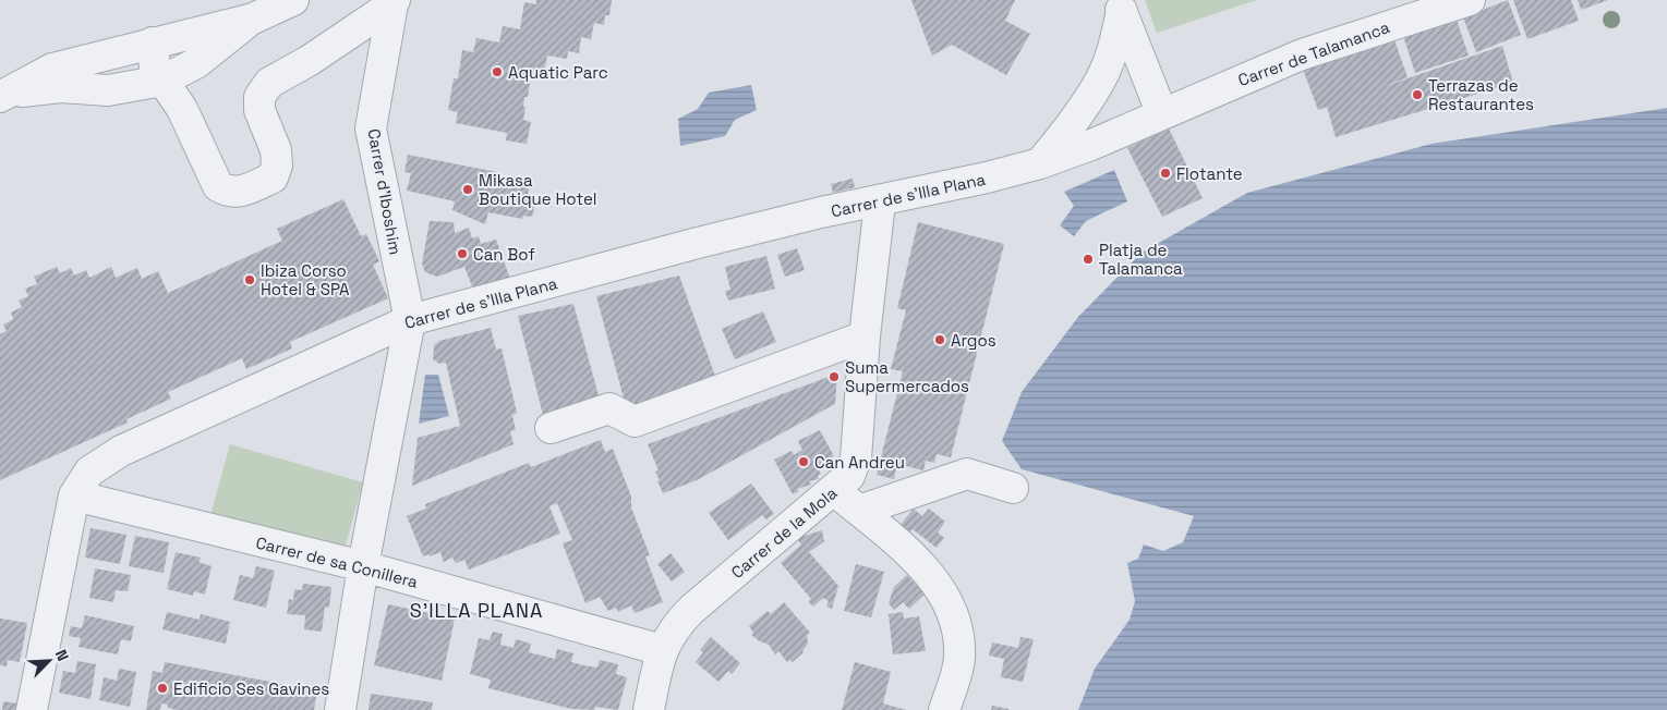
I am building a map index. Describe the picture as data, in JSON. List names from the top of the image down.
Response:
{
  "streets": {
    "street": [
      "Carrer de Talamanca",
      "Carrer d'Iboshim",
      "Carrer de s'Illa Plana",
      "Carrer de la Mola",
      "Carrer de sa Conillera"
    ]
  },
  "crossings": [
    ["Carrer de Talamanca", "Carrer de s'Illa Plana"],
    ["Carrer d'Iboshim", "Carrer de s'Illa Plana"],
    ["Carrer de s'Illa Plana", "Carrer de la Mola"],
    ["Carrer de s'Illa Plana", "Carrer de sa Conillera"],
    ["Carrer de la Mola", "Carrer de sa Conillera"]
  ],
  "districts": ["S'ILLA PLANA"],
  "places": [
    "Aquatic Parc",
    "Terrazas de Restaurantes",
    "Flotante",
    "Mikasa Boutique Hotel",
    "Can Bof",
    "Platja de Talamanca",
    "Ibiza Corso Hotel & SPA",
    "Argos",
    "Suma Supermercados",
    "Can Andreu",
    "Edificio Ses Gavines"
  ],
  "north": "top right"
}
